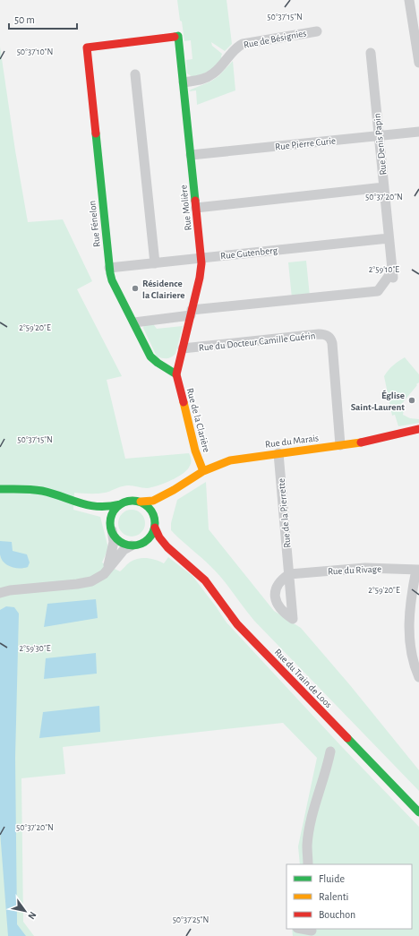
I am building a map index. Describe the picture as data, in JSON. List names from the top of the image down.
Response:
{
  "streets": {
    "street": [
      "Rue de Bésignies",
      "Rue Pierre Curie",
      "Rue Denis Papin",
      "Rue Molière",
      "Rue Fénelon",
      "Rue Gutenberg",
      "Rue du Docteur Camille Guérin",
      "Rue de la Clarière",
      "Rue du Marais",
      "Rue de la Pierrette",
      "Rue du Rivage",
      "Rue du Train de Loos"
    ]
  },
  "crossings": [
    ["Rue de Bésignies", "Rue Molière"],
    ["Rue Pierre Curie", "Rue Denis Papin"],
    ["Rue Pierre Curie", "Rue Molière"],
    ["Rue Denis Papin", "Rue Molière"],
    ["Rue Denis Papin", "Rue Gutenberg"],
    ["Rue Molière", "Rue Fénelon"],
    ["Rue Molière", "Rue Gutenberg"],
    ["Rue Molière", "Rue du Docteur Camille Guérin"],
    ["Rue Molière", "Rue de la Clarière"],
    ["Rue Fénelon", "Rue Gutenberg"],
    ["Rue Fénelon", "Rue de la Clarière"],
    ["Rue du Docteur Camille Guérin", "Rue du Marais"],
    ["Rue de la Clarière", "Rue du Marais"],
    ["Rue du Marais", "Rue de la Pierrette"],
    ["Rue du Marais", "Rue du Train de Loos"],
    ["Rue de la Pierrette", "Rue du Rivage"]
  ],
  "places": ["Résidence la Clairiere", "Église Saint-Laurent"],
  "legend": ["Fluide", "Ralenti", "Bouchon"],
  "scale_bar": "50 m",
  "north": "bottom right",
  "coordinates": [
    "50°37'15\"N",
    "50°37'10\"N",
    "50°37'20\"N",
    "2°59'10\"E",
    "2°59'20\"E",
    "2°59'30\"E",
    "50°37'25\"N"
  ]
}
